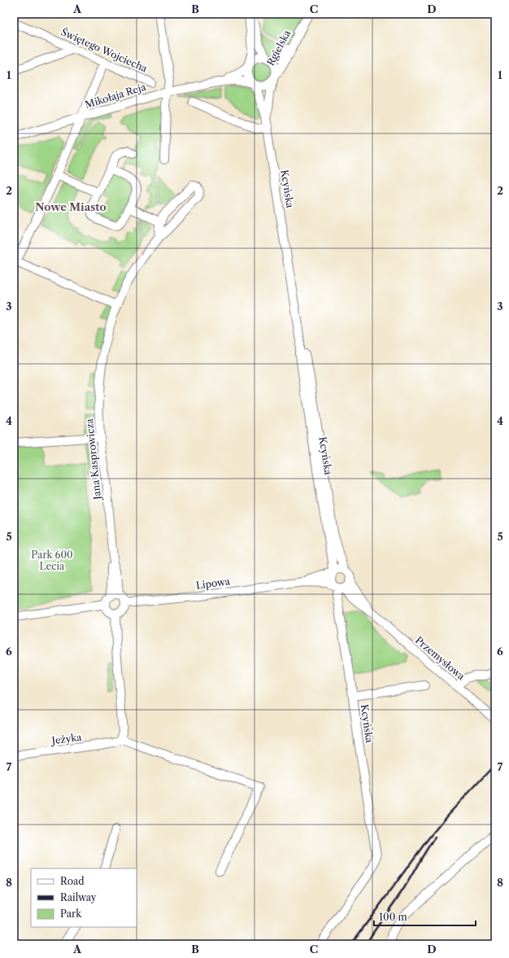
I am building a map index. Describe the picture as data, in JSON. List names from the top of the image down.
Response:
{
  "streets": {
    "street": [
      "Rgielska",
      "Świętego Wojciecha",
      "Mikołaja Reja",
      "Kcyńska",
      "Jana Kasprowicza",
      "Lipowa",
      "Przemysłowa",
      "Jeżyka"
    ]
  },
  "crossings": [
    ["Rgielska", "Mikołaja Reja"],
    ["Rgielska", "Kcyńska"],
    ["Mikołaja Reja", "Kcyńska"],
    ["Kcyńska", "Lipowa"],
    ["Kcyńska", "Przemysłowa"],
    ["Jana Kasprowicza", "Lipowa"],
    ["Lipowa", "Przemysłowa"]
  ],
  "districts": ["Nowe Miasto"],
  "parks": ["Park 600 Lecia"],
  "legend": ["Road", "Railway", "Park"],
  "scale_bar": "100 m",
  "grid": {
    "columns": [
      "A",
      "B",
      "C",
      "D"
    ],
    "rows": [
      "1",
      "2",
      "3",
      "4",
      "5",
      "6",
      "7",
      "8"
    ]
  }
}
